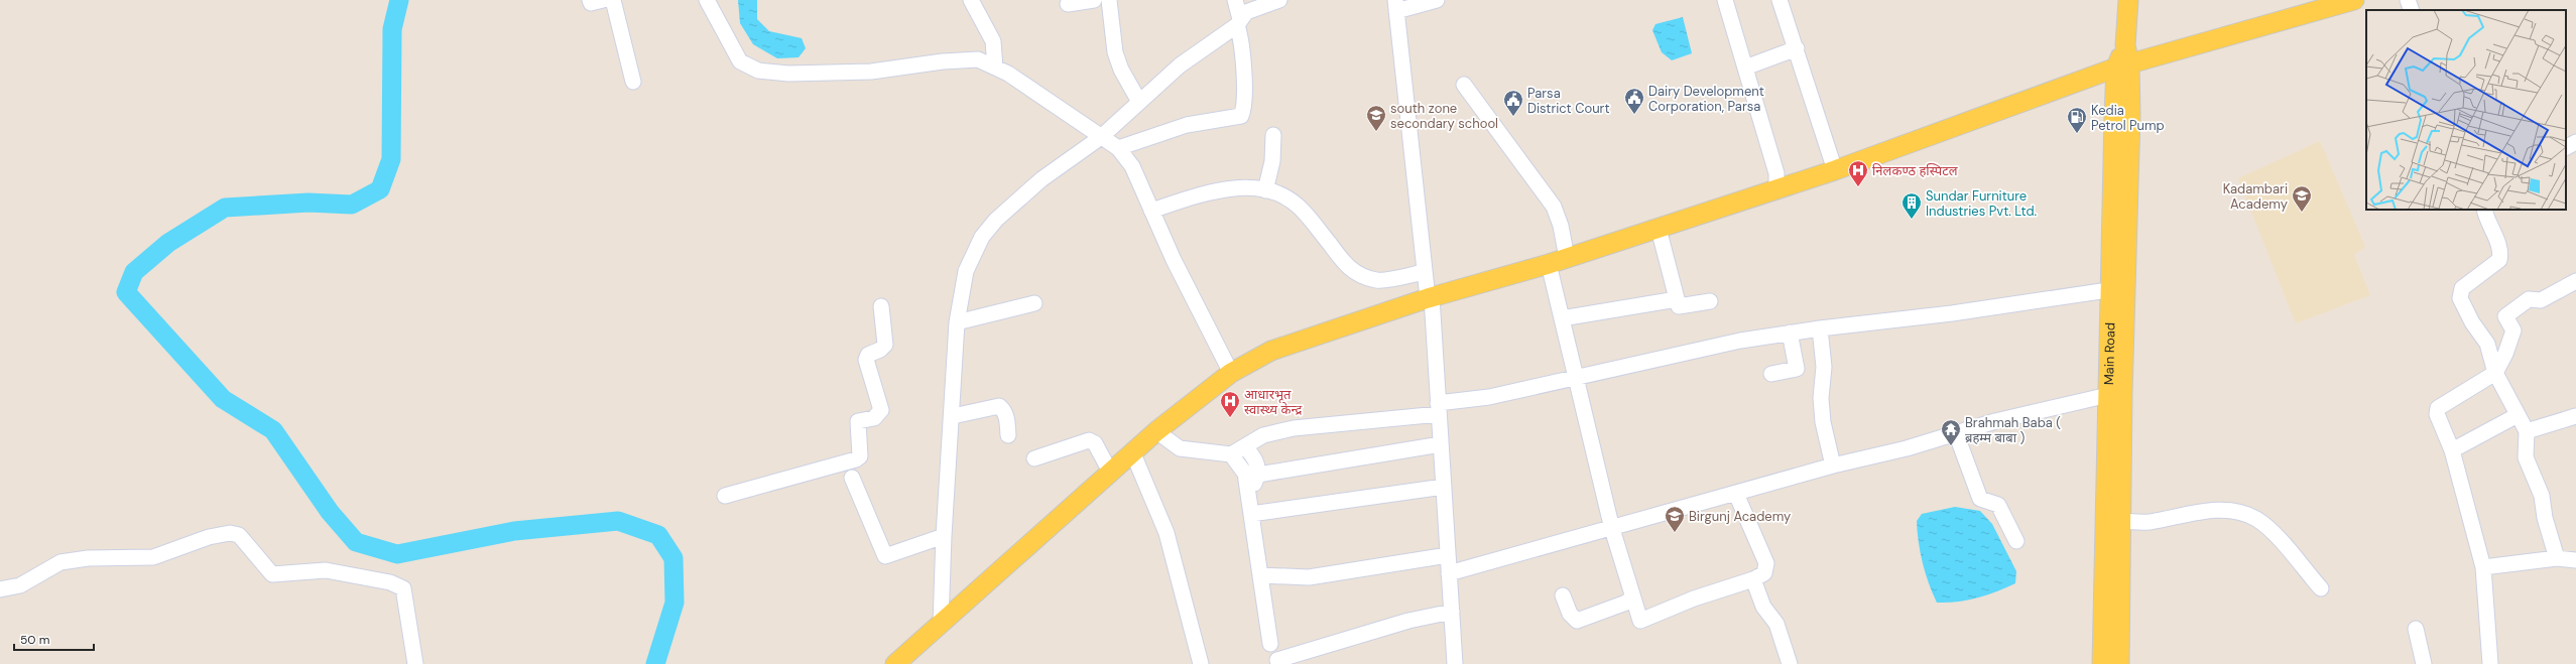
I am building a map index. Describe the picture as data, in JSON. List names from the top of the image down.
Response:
{
  "streets": {
    "main road": ["Main Road"]
  },
  "places": {
    "public building": ["Dairy Development Corporation, Parsa", "Parsa District Court"],
    "school or university": ["south zone secondary school", "Kadambari Academy", "Birgunj Academy"],
    "fuel station": ["Kedia Petrol Pump"],
    "hospital": ["निलकण्ठ हस्पिटल", "आधारभूत स्वास्थ्य केन्द्र"],
    "building": ["Sundar Furniture Industries Pvt. Ltd."],
    "temple": ["Brahmah Baba ( ब्रहम्म बाबा )"]
  },
  "scale_bar": "50 m"
}
